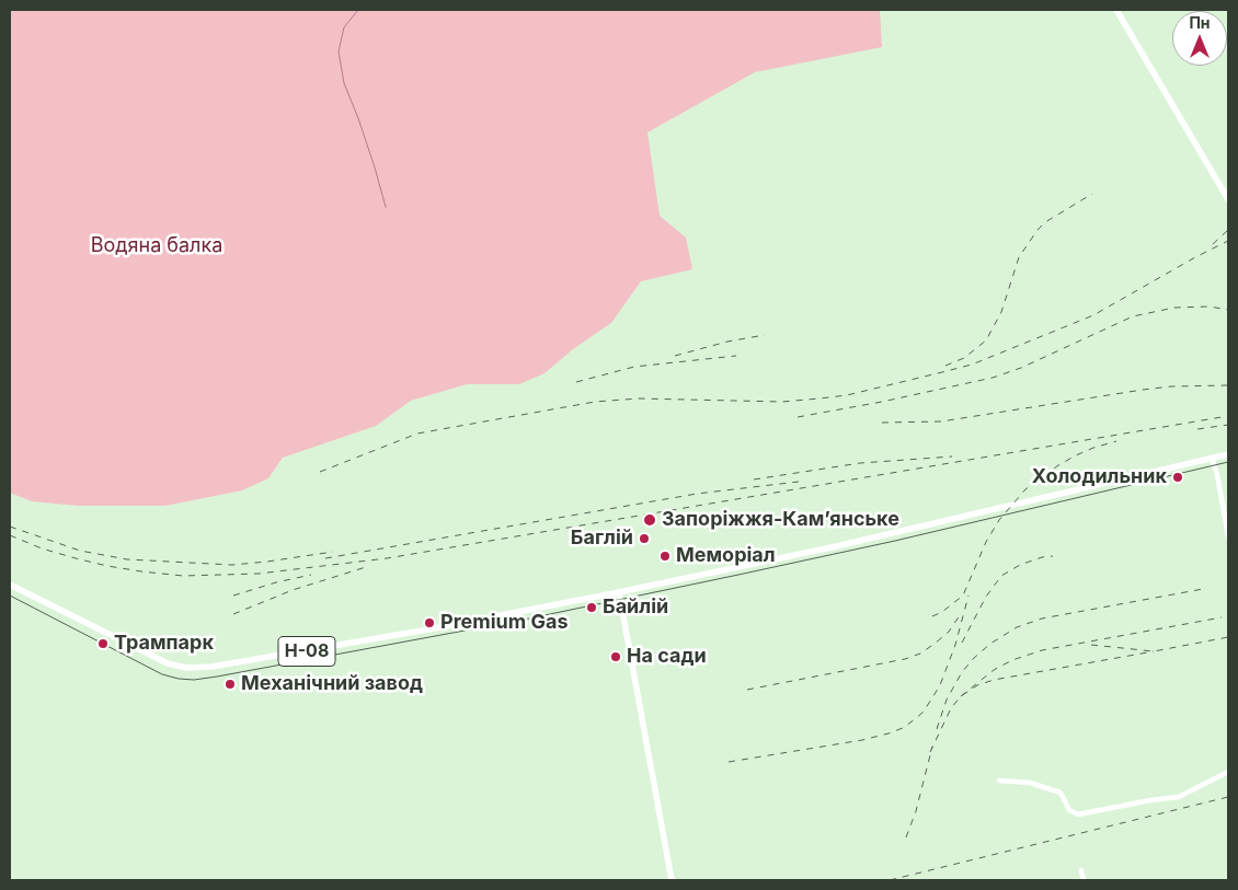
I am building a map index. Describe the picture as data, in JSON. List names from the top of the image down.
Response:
{
  "streets": {
    "main road": ["Н-08"]
  },
  "parks": ["Водяна балка"],
  "places": [
    "Холодильник",
    "Запоріжжя-Кам’янське",
    "Баглій",
    "Меморіал",
    "Байлій",
    "Premium Gas",
    "Трампарк",
    "На сади",
    "Механічний завод"
  ],
  "north": "top"
}
